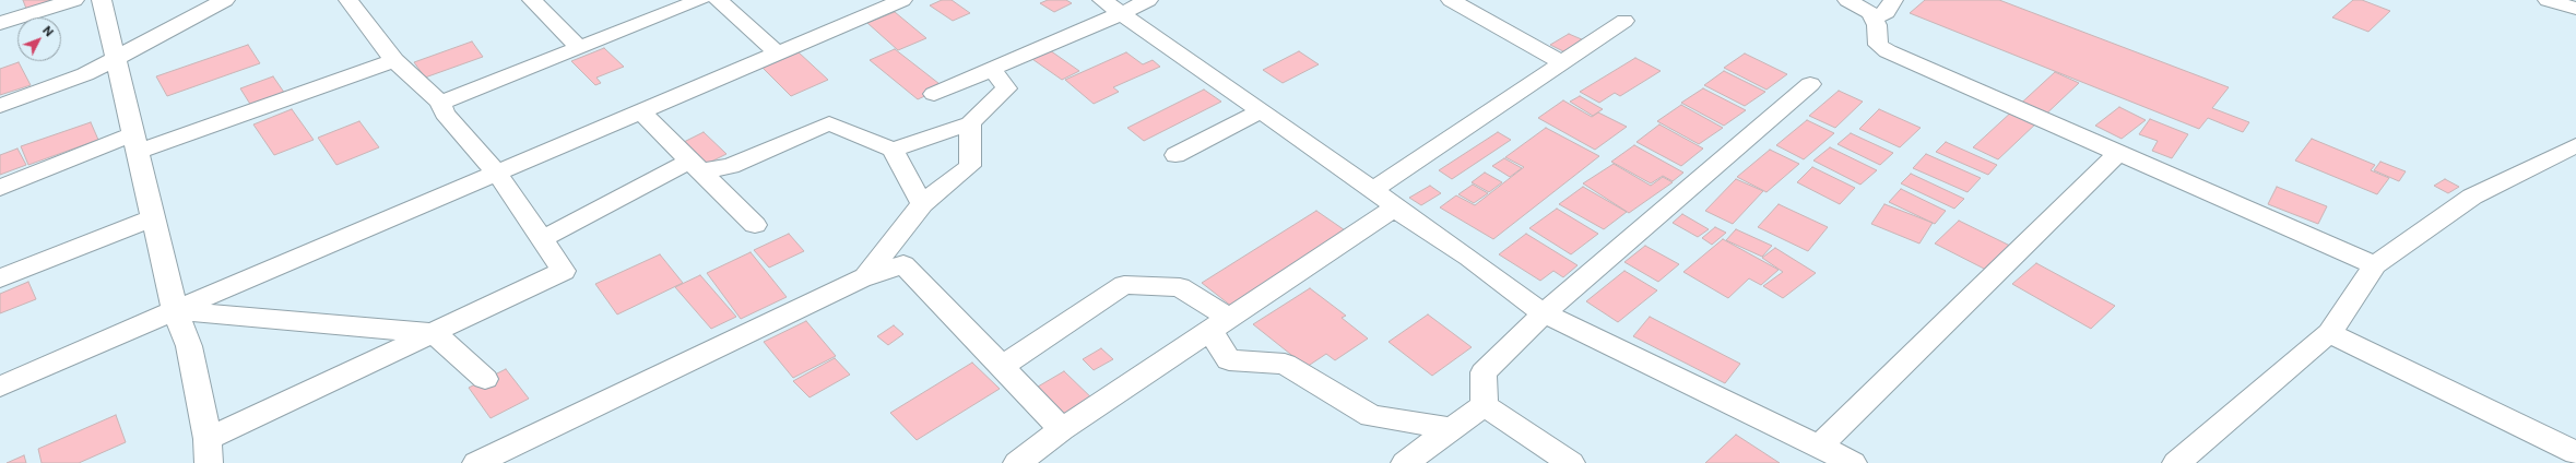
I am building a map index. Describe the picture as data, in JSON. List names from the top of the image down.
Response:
{
  "north": "top right"
}
